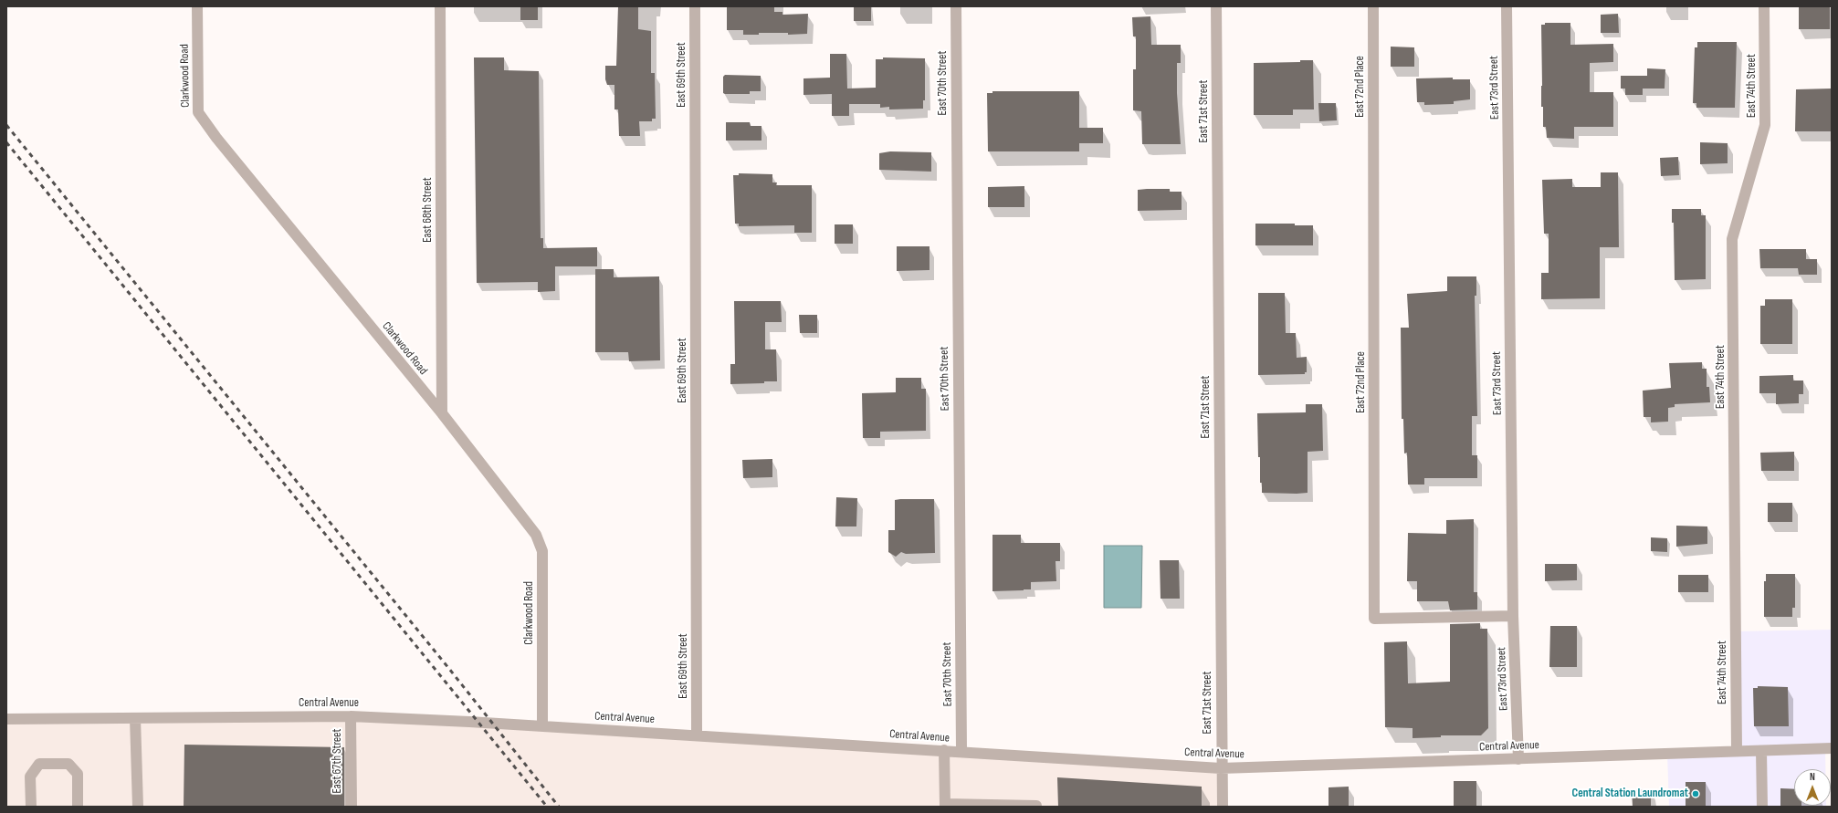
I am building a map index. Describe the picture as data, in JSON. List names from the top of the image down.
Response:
{
  "streets": {
    "street": [
      "East 69th Street",
      "Clarkwood Road",
      "East 70th Street",
      "East 74th Street",
      "East 72nd Place",
      "East 73rd Street",
      "East 71st Street",
      "East 68th Street",
      "Central Avenue",
      "East 67th Street"
    ]
  },
  "crossings": [
    ["East 69th Street", "Central Avenue"],
    ["Clarkwood Road", "East 68th Street"],
    ["Clarkwood Road", "Central Avenue"],
    ["East 70th Street", "Central Avenue"],
    ["East 74th Street", "Central Avenue"],
    ["East 72nd Place", "East 73rd Street"],
    ["East 73rd Street", "Central Avenue"],
    ["East 71st Street", "Central Avenue"],
    ["Central Avenue", "East 67th Street"]
  ],
  "places": ["Central Station Laundromat"],
  "north": "top"
}
